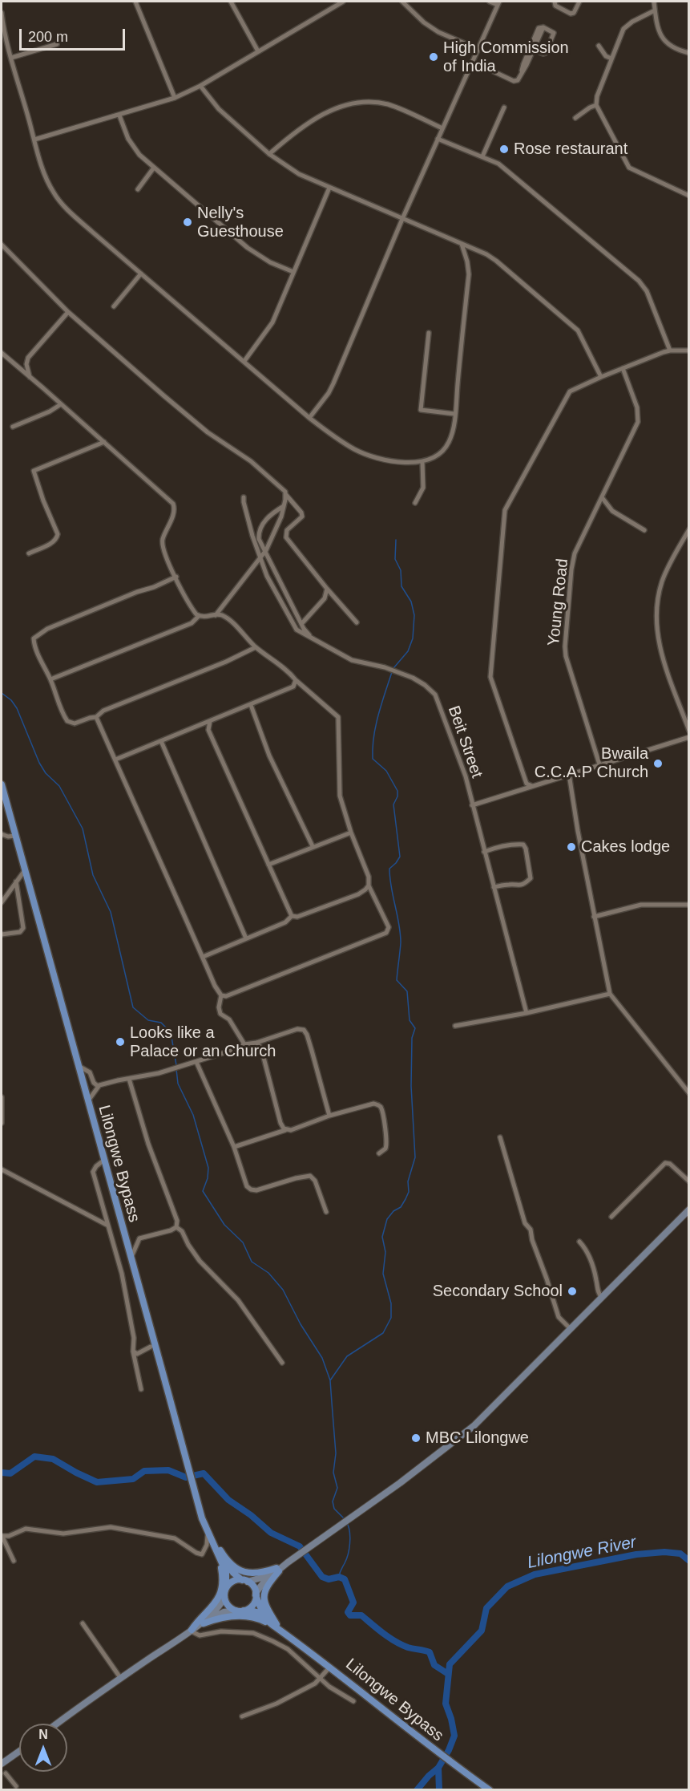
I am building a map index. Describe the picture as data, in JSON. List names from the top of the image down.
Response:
{
  "streets": {
    "main road": ["Lilongwe Bypass"],
    "street": ["Young Road", "Beit Street"]
  },
  "water": ["Lilongwe River"],
  "places": [
    "High Commission of India",
    "Rose restaurant",
    "Nelly's Guesthouse",
    "Bwaila C.C.A.P Church",
    "Cakes lodge",
    "Looks like a Palace or an Church",
    "Secondary School",
    "MBC Lilongwe"
  ],
  "scale_bar": "200 m",
  "north": "top"
}
